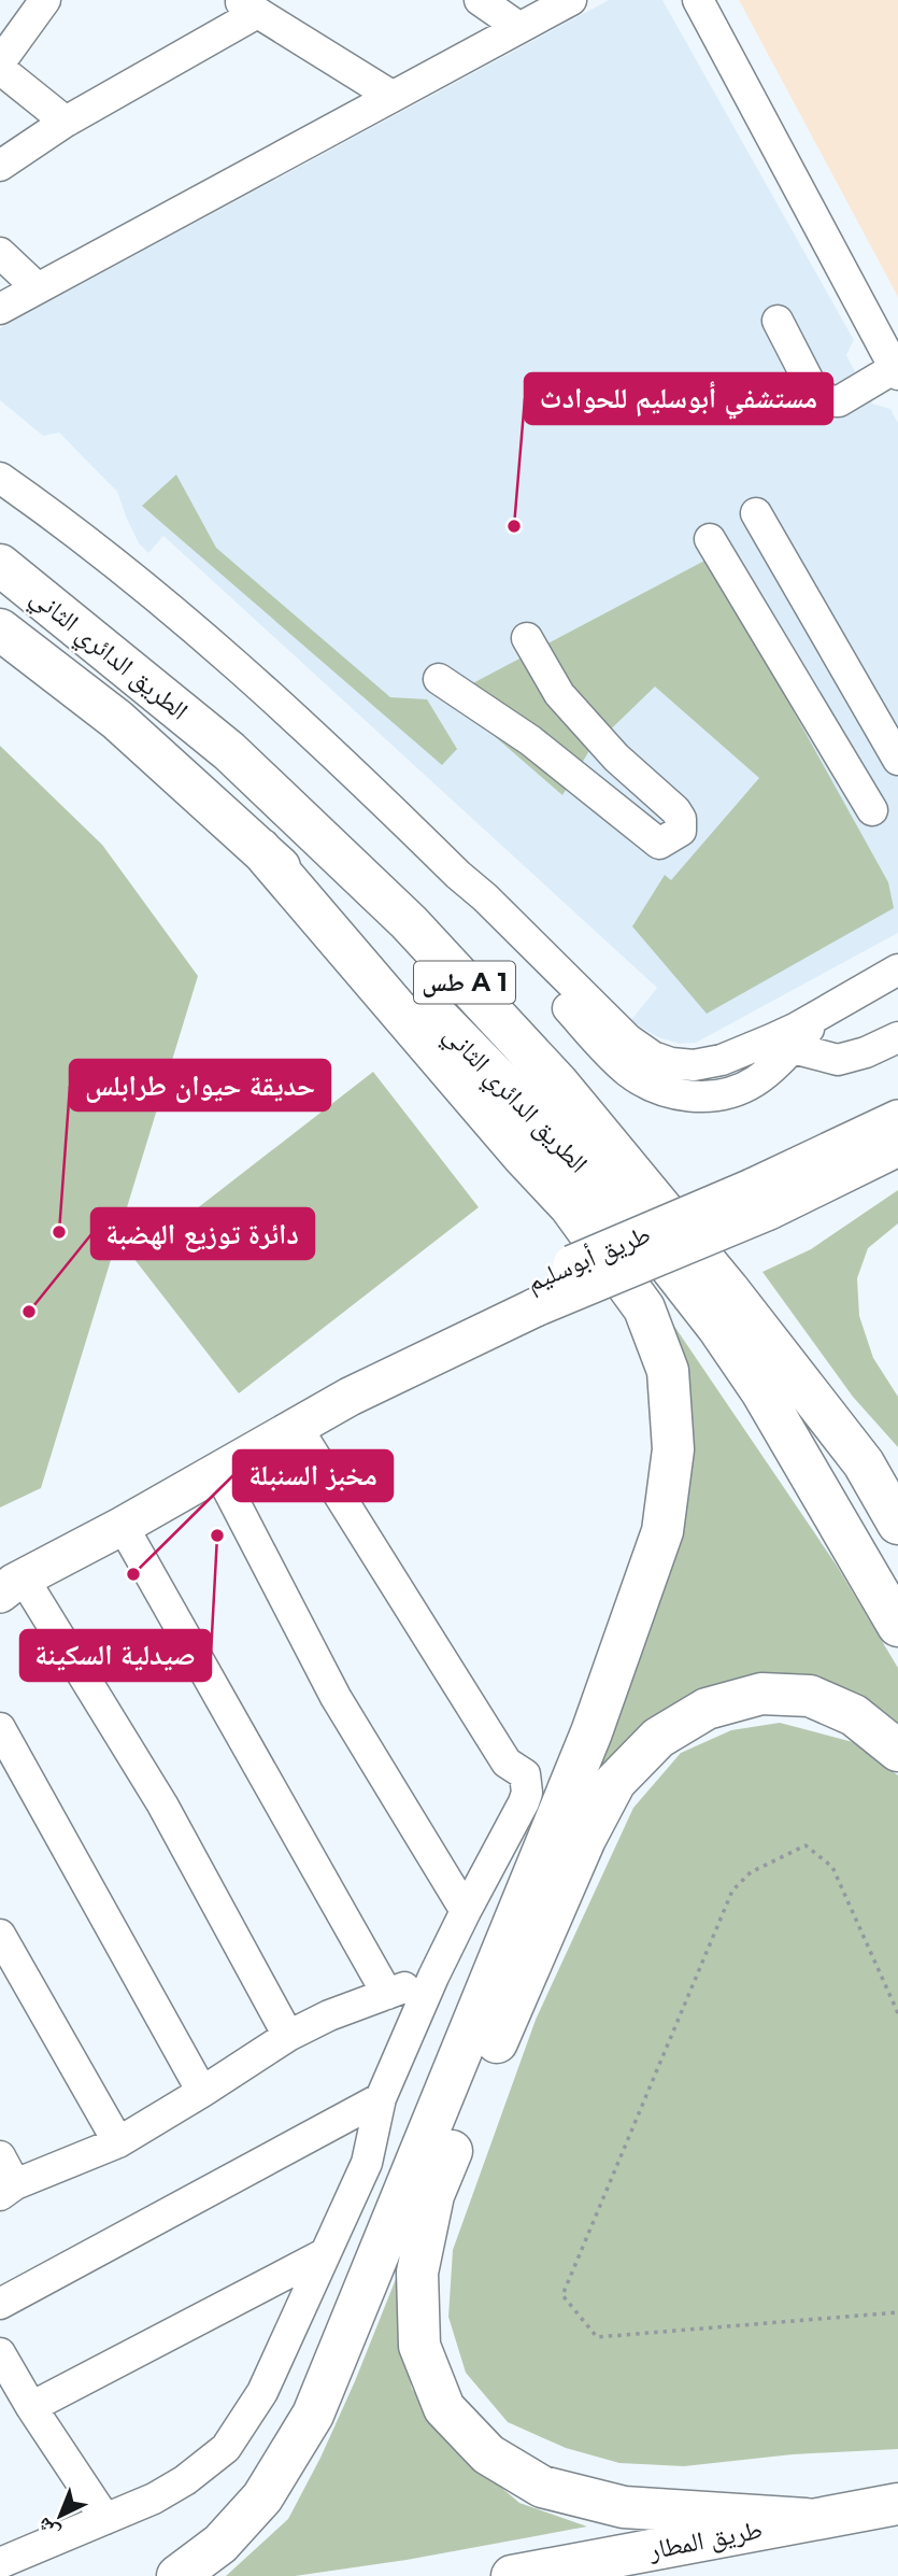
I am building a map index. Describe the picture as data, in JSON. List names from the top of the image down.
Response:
{
  "streets": {
    "highway": ["الطريق الدائري الثاني", "طس A 1", "طريق المطار"],
    "main road": ["طريق أبوسليم"]
  },
  "places": [
    "مستشفي أبوسليم للحوادث",
    "حديقة حيوان طرابلس",
    "دائرة توزيع الهضبة",
    "صيدلية السكينة",
    "مخبز السنبلة"
  ],
  "north": "bottom left"
}
